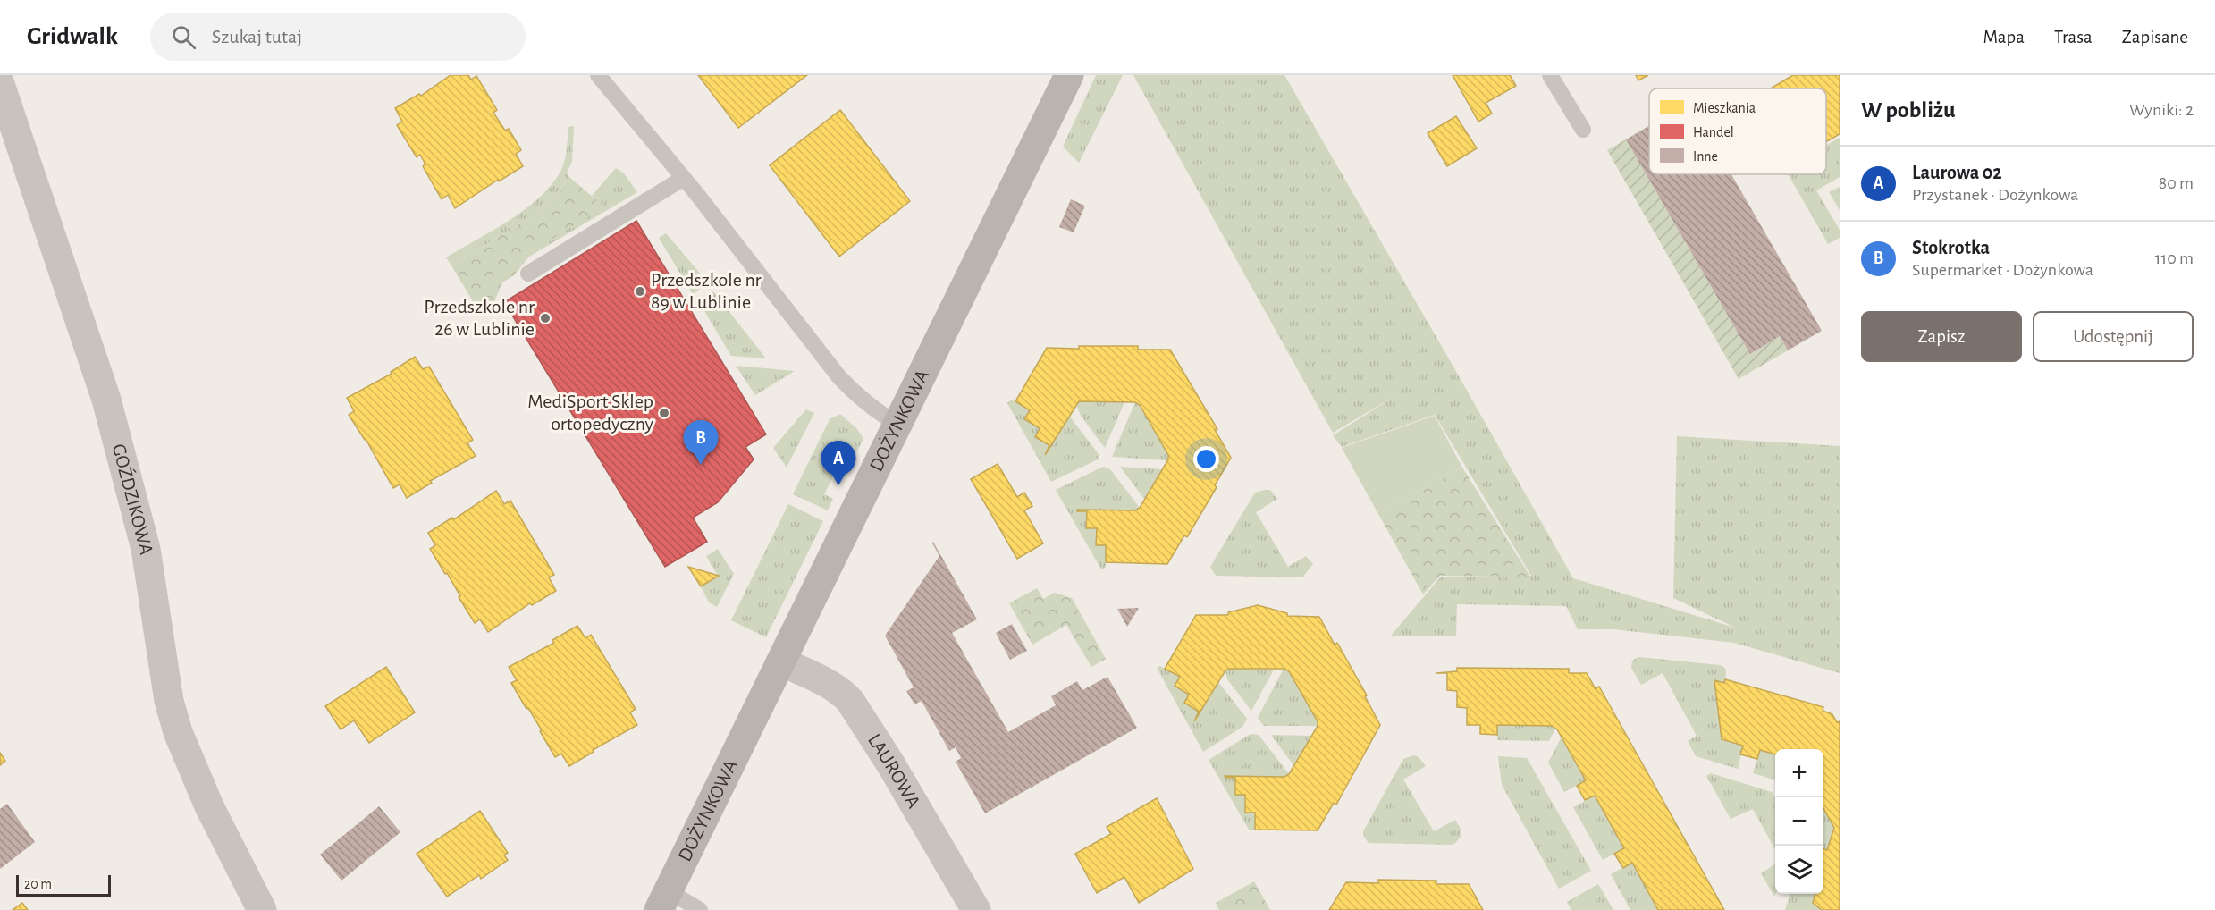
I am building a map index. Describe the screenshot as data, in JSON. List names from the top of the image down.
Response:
{
  "streets": {
    "street": ["DOŻYNKOWA", "GOŹDZIKOWA", "LAUROWA"]
  },
  "crossings": [
    ["DOŻYNKOWA", "LAUROWA"]
  ],
  "places": ["Przedszkole nr 89 w Lublinie", "Przedszkole nr 26 w Lublinie", "MediSport Sklep ortopedyczny"],
  "legend": ["Mieszkania", "Handel", "Inne"],
  "scale_bar": "20 m",
  "page": {
    "header": "Gridwalk",
    "search": "Szukaj tutaj",
    "nav": ["Mapa", "Trasa", "Zapisane"],
    "heading": ["W pobliżu", "Wyniki: 2"],
    "list": [
      {
        "mark": "A",
        "name": "Laurowa 02",
        "note": "Przystanek · Dożynkowa",
        "value": "80 m"
      },
      {
        "mark": "B",
        "name": "Stokrotka",
        "note": "Supermarket · Dożynkowa",
        "value": "110 m"
      }
    ],
    "buttons": ["Zapisz", "Udostępnij"],
    "pins": ["B", "A"],
    "map_buttons": ["+", "−"],
    "scale": "20 m"
  }
}
